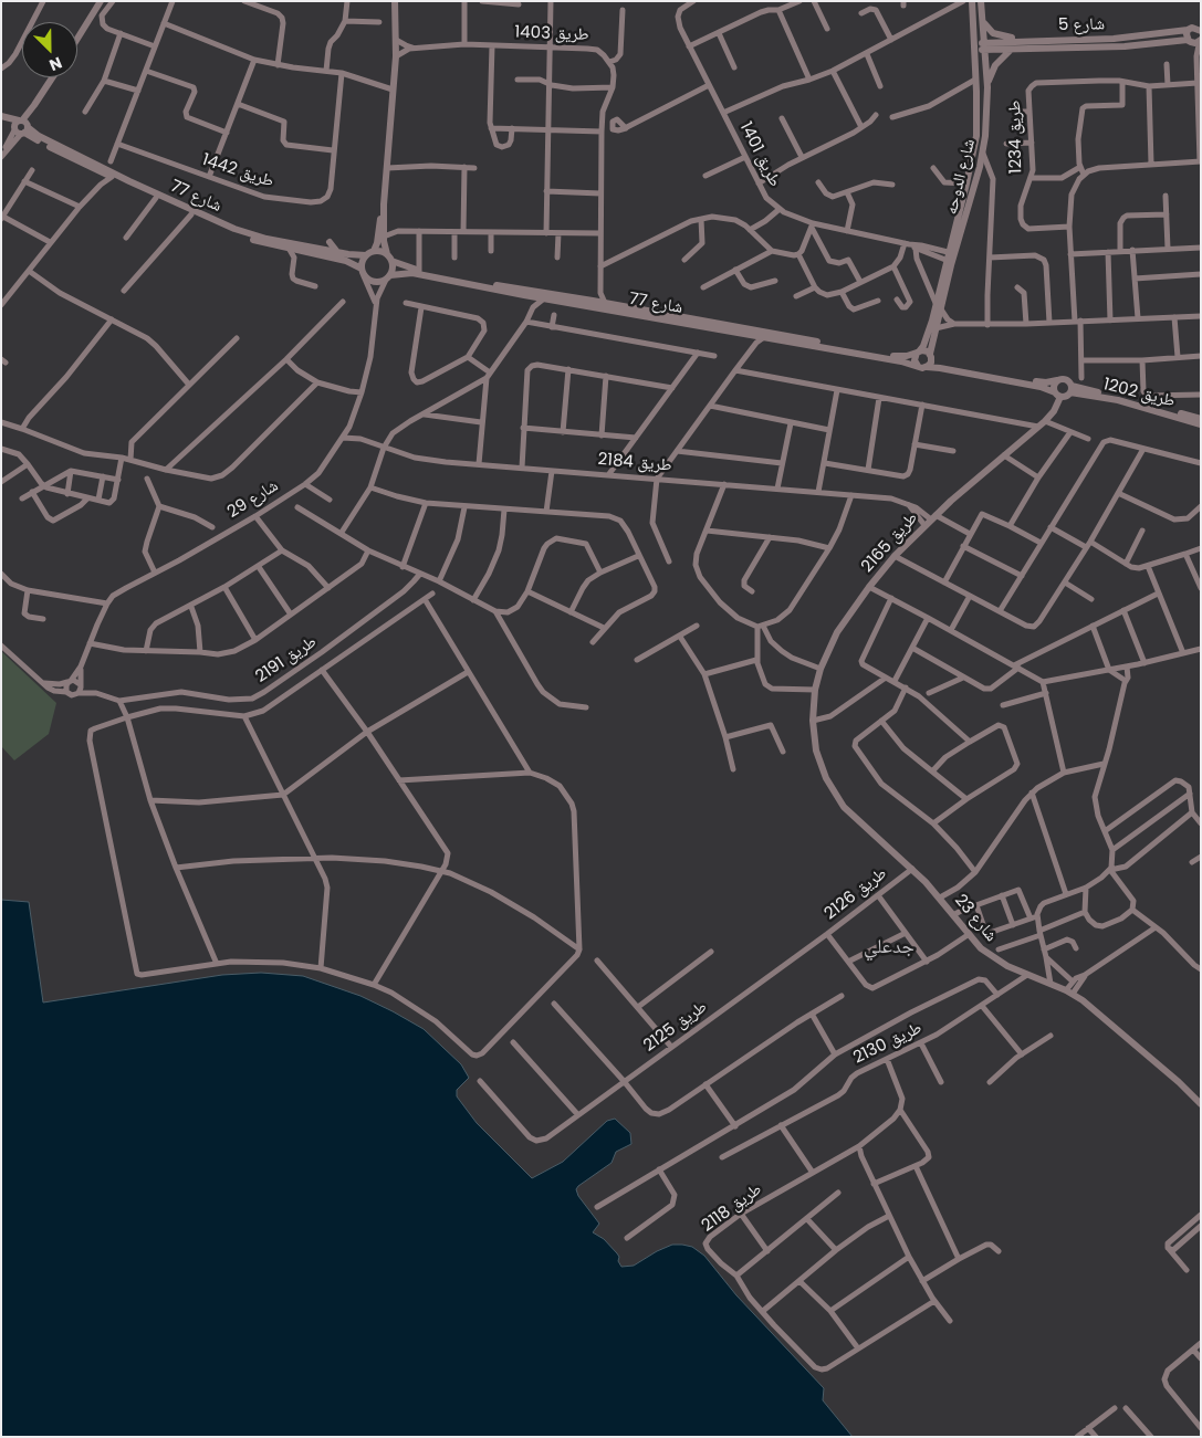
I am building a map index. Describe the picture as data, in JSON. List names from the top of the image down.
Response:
{
  "streets": {
    "street": [
      "شارع 5",
      "طريق 1403",
      "طريق 1234",
      "طريق 1401",
      "طريق 1442",
      "شارع الدوحه",
      "شارع 77",
      "طريق 1202",
      "طريق 2184",
      "شارع 29",
      "طريق 2165",
      "طريق 2191",
      "طريق 2126",
      "شارع 23",
      "طريق 2125",
      "طريق 2130",
      "طريق 2118"
    ]
  },
  "crossings": [
    ["شارع 5", "شارع الدوحه"],
    ["طريق 1401", "شارع الدوحه"],
    ["شارع الدوحه", "شارع 77"],
    ["شارع 77", "شارع 29"],
    ["شارع 77", "طريق 2165"],
    ["طريق 2184", "شارع 29"],
    ["طريق 2184", "طريق 2165"],
    ["شارع 29", "طريق 2191"],
    ["طريق 2165", "شارع 23"],
    ["طريق 2126", "شارع 23"],
    ["طريق 2126", "طريق 2125"],
    ["شارع 23", "طريق 2130"]
  ],
  "districts": ["جدعلي"],
  "north": "bottom right"
}
